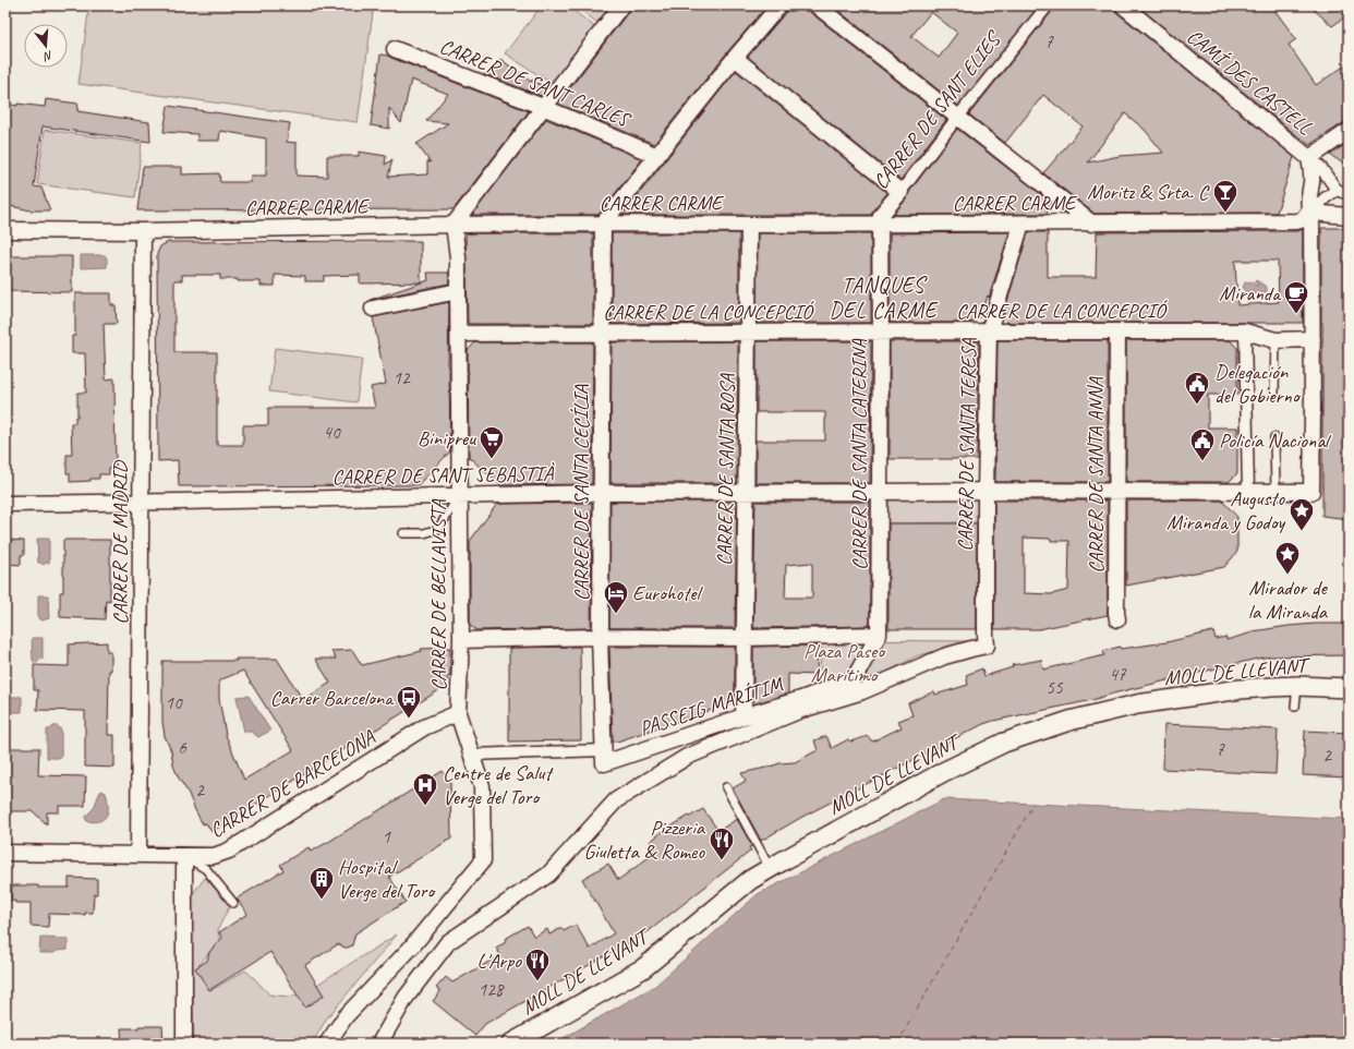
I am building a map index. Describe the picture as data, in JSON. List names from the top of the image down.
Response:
{
  "streets": {
    "street": [
      "CAMÍ DES CASTELL",
      "CARRER DE SANT CARLES",
      "CARRER DE SANT ELIES",
      "CARRER CARME",
      "CARRER DE LA CONCEPCIÓ",
      "CARRER DE SANTA TERESA",
      "CARRER DE SANTA CATERINA",
      "CARRER DE SANTA ROSA",
      "CARRER DE SANT SEBASTIÀ",
      "CARRER DE SANTA ANNA",
      "CARRER DE SANTA CECÍLIA",
      "CARRER DE MADRID",
      "CARRER DE BELLAVISTA",
      "MOLL DE LLEVANT",
      "PASSEIG MARÍTIM",
      "CARRER DE BARCELONA"
    ]
  },
  "crossings": [
    ["CARRER DE SANT ELIES", "CARRER CARME"],
    ["CARRER DE SANT ELIES", "CARRER DE SANTA CATERINA"],
    ["CARRER CARME", "CARRER DE SANTA TERESA"],
    ["CARRER CARME", "CARRER DE SANTA CATERINA"],
    ["CARRER CARME", "CARRER DE SANTA ROSA"],
    ["CARRER CARME", "CARRER DE SANTA CECÍLIA"],
    ["CARRER CARME", "CARRER DE MADRID"],
    ["CARRER CARME", "CARRER DE BELLAVISTA"],
    ["CARRER DE LA CONCEPCIÓ", "CARRER DE SANTA TERESA"],
    ["CARRER DE LA CONCEPCIÓ", "CARRER DE SANTA CATERINA"],
    ["CARRER DE LA CONCEPCIÓ", "CARRER DE SANTA ROSA"],
    ["CARRER DE LA CONCEPCIÓ", "CARRER DE SANTA ANNA"],
    ["CARRER DE LA CONCEPCIÓ", "CARRER DE SANTA CECÍLIA"],
    ["CARRER DE LA CONCEPCIÓ", "CARRER DE BELLAVISTA"],
    ["CARRER DE SANTA TERESA", "CARRER DE SANT SEBASTIÀ"],
    ["CARRER DE SANTA CATERINA", "CARRER DE SANT SEBASTIÀ"],
    ["CARRER DE SANTA CATERINA", "PASSEIG MARÍTIM"],
    ["CARRER DE SANTA ROSA", "CARRER DE SANT SEBASTIÀ"],
    ["CARRER DE SANTA ROSA", "PASSEIG MARÍTIM"],
    ["CARRER DE SANT SEBASTIÀ", "CARRER DE SANTA CECÍLIA"],
    ["CARRER DE SANT SEBASTIÀ", "CARRER DE MADRID"],
    ["CARRER DE SANT SEBASTIÀ", "CARRER DE BELLAVISTA"],
    ["CARRER DE SANTA CECÍLIA", "PASSEIG MARÍTIM"],
    ["CARRER DE MADRID", "CARRER DE BARCELONA"],
    ["CARRER DE BELLAVISTA", "PASSEIG MARÍTIM"],
    ["CARRER DE BELLAVISTA", "CARRER DE BARCELONA"]
  ],
  "districts": ["TANQUES DEL CARME"],
  "parks": ["Plaza Paseo Marítimo"],
  "places": {
    "bar": ["Moritz & Srta. C"],
    "cafe": ["Miranda"],
    "public building": ["Delegación del Gobierno", "Policía Nacional"],
    "supermarket": ["Binipreu"],
    "place": ["Augusto Miranda y Godoy", "Mirador de la Miranda"],
    "hotel": ["Eurohotel"],
    "bus stop": ["Carrer Barcelona"],
    "hospital": ["Centre de Salut Verge del Toro"],
    "restaurant": ["Pizzeria Giuletta & Romeo", "L'Arpo"],
    "building": ["Hospital Verge del Toro"]
  },
  "house_numbers": [
    "7",
    "12",
    "40",
    "47",
    "55",
    "10",
    "6",
    "7",
    "2",
    "2",
    "1",
    "128"
  ],
  "north": "bottom"
}
